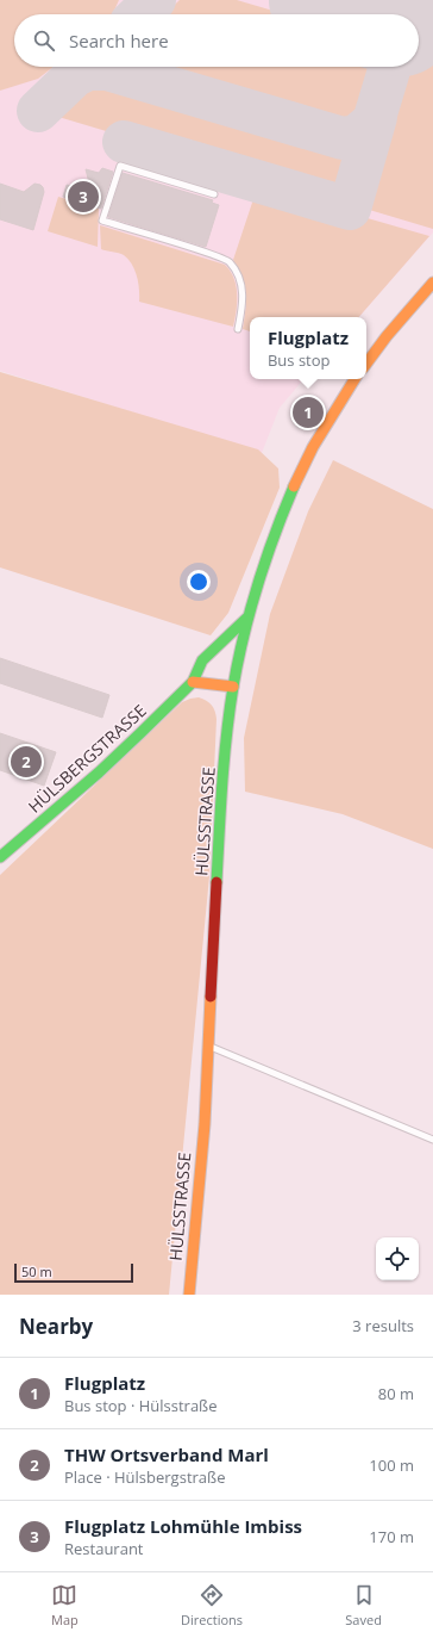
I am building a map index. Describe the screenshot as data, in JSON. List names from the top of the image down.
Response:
{
  "streets": {
    "street": ["HÜLSBERGSTRASSE", "HÜLSSTRASSE"]
  },
  "crossings": [
    ["HÜLSBERGSTRASSE", "HÜLSSTRASSE"]
  ],
  "scale_bar": "50 m",
  "page": {
    "search": "Search here",
    "pins": ["3", "1", "2"],
    "popup": ["Flugplatz", "Bus stop"],
    "scale": "50 m",
    "heading": ["Nearby", "3 results"],
    "list": [
      {
        "mark": "1",
        "name": "Flugplatz",
        "note": "Bus stop · Hülsstraße",
        "value": "80 m"
      },
      {
        "mark": "2",
        "name": "THW Ortsverband Marl",
        "note": "Place · Hülsbergstraße",
        "value": "100 m"
      },
      {
        "mark": "3",
        "name": "Flugplatz Lohmühle Imbiss",
        "note": "Restaurant",
        "value": "170 m"
      }
    ],
    "nav": ["Map", "Directions", "Saved"]
  }
}
